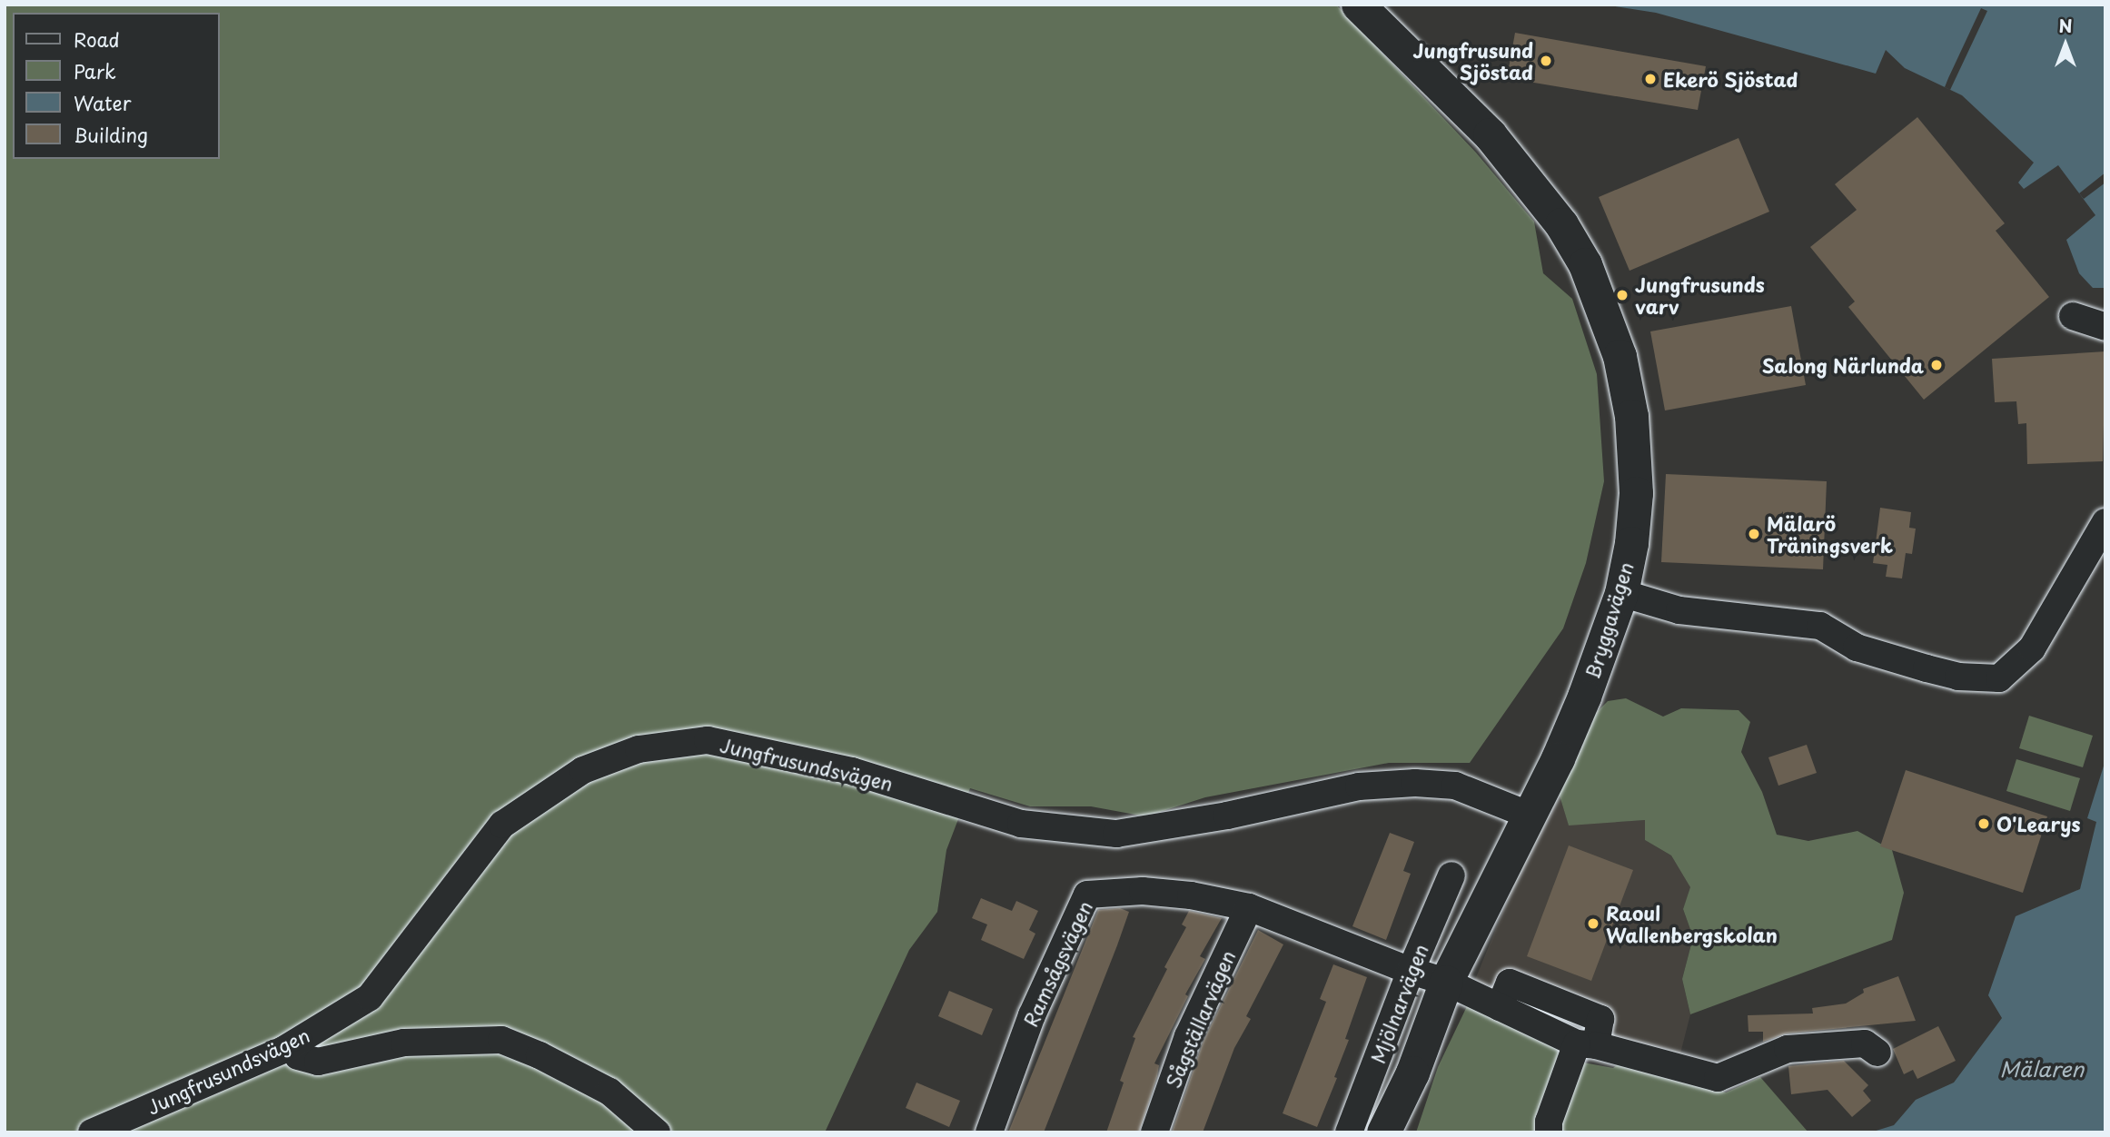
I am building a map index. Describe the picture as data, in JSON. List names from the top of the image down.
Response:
{
  "streets": {
    "main road": ["Bryggavägen"],
    "street": [
      "Jungfrusundsvägen",
      "Ramsågsvägen",
      "Mjölnarvägen",
      "Sågställarvägen"
    ]
  },
  "crossings": [
    ["Bryggavägen", "Jungfrusundsvägen"],
    ["Bryggavägen", "Ramsågsvägen"],
    ["Ramsågsvägen", "Mjölnarvägen"],
    ["Ramsågsvägen", "Sågställarvägen"]
  ],
  "water": ["Mälaren"],
  "places": [
    "Jungfrusund Sjöstad",
    "Ekerö Sjöstad",
    "Jungfrusunds varv",
    "Salong Närlunda",
    "Mälarö Träningsverk",
    "O'Learys",
    "Raoul Wallenbergskolan"
  ],
  "legend": [
    "Road",
    "Park",
    "Water",
    "Building"
  ],
  "north": "top"
}
